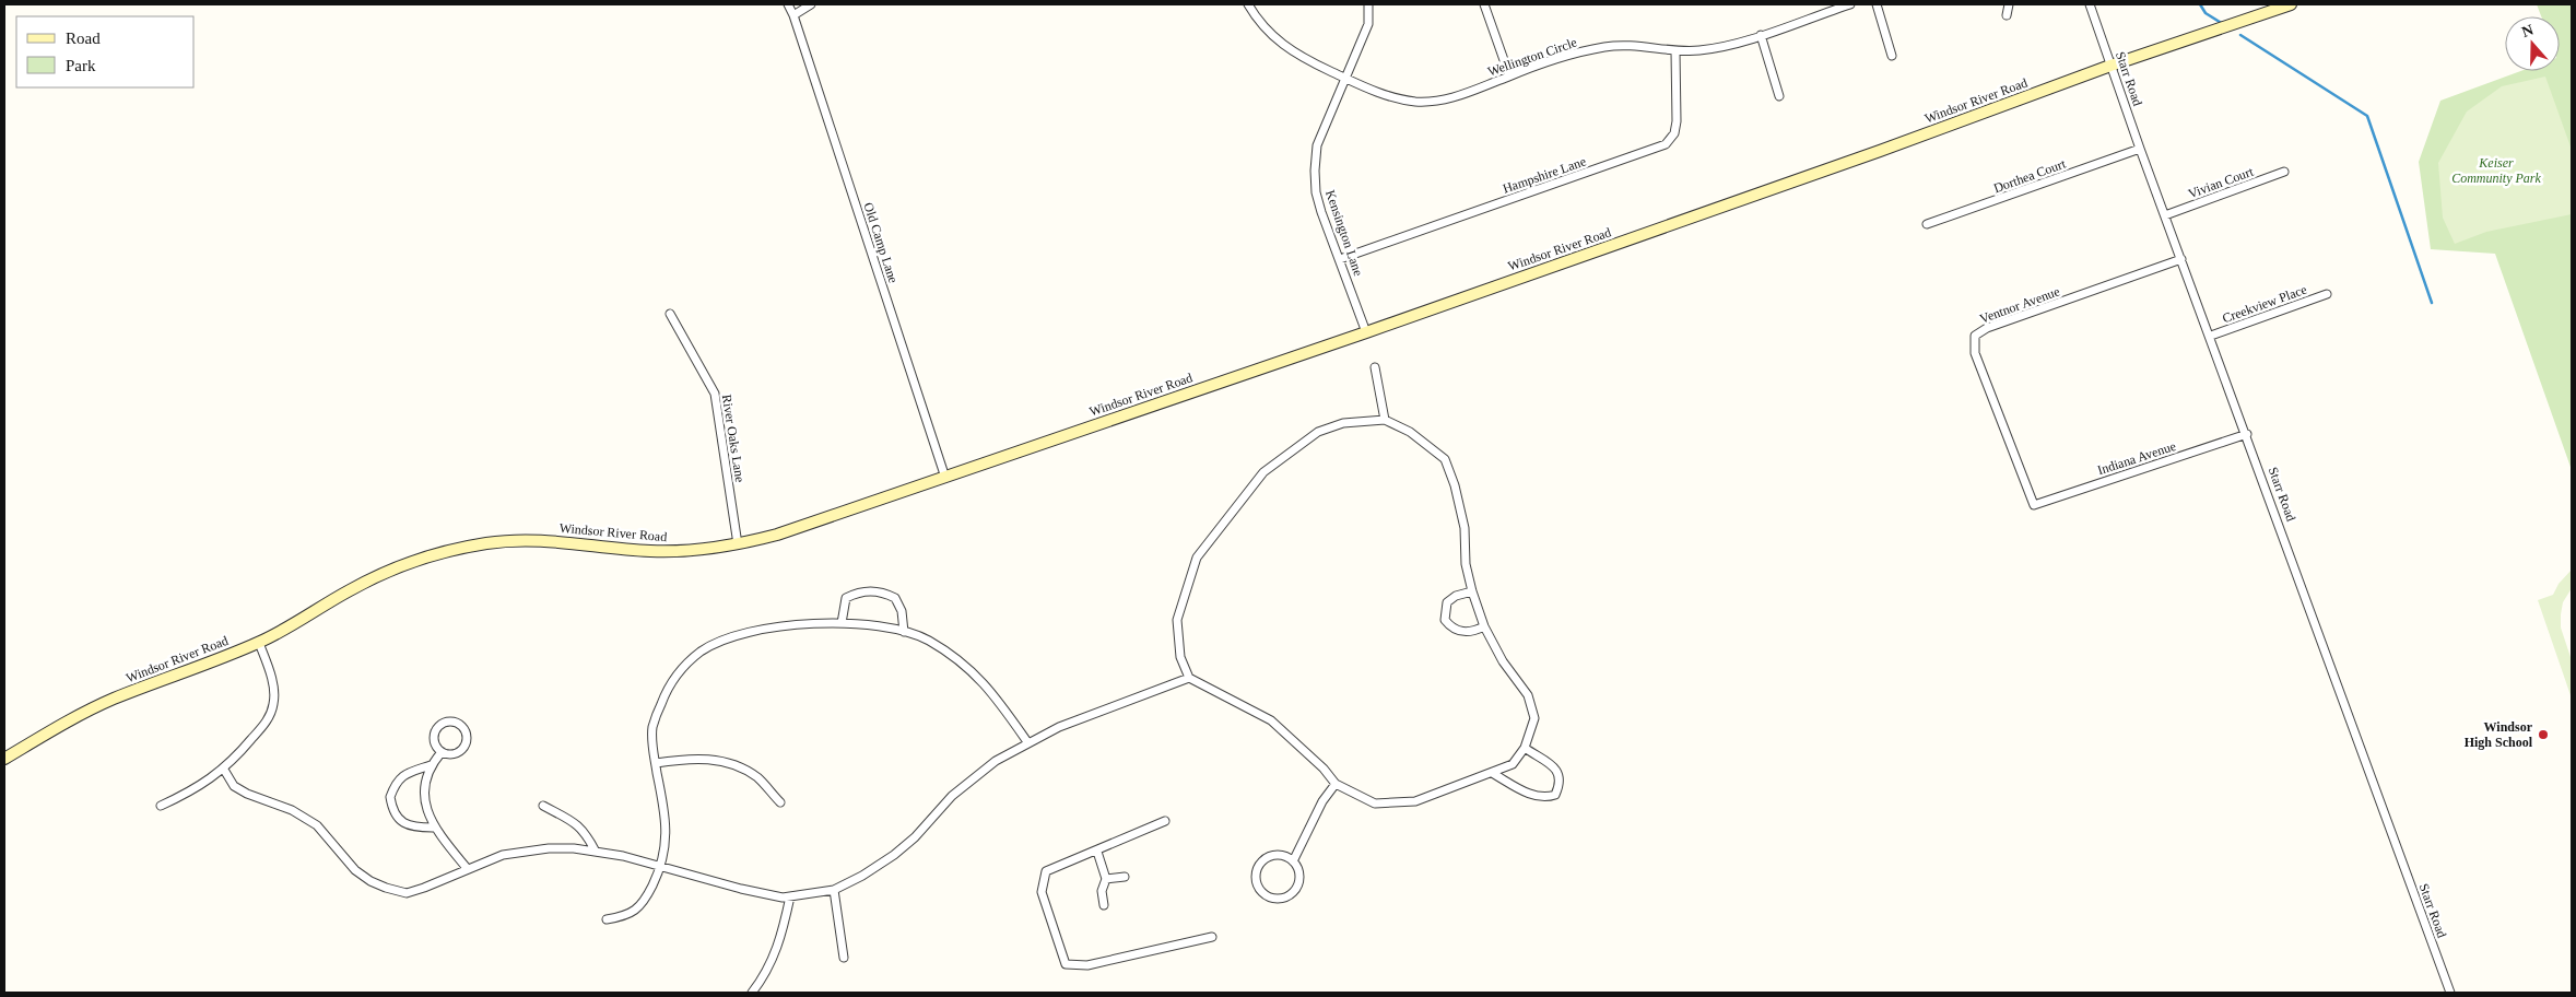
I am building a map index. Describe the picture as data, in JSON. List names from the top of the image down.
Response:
{
  "streets": {
    "main road": ["Windsor River Road"],
    "street": [
      "Wellington Circle",
      "Starr Road",
      "Hampshire Lane",
      "Dorthea Court",
      "Vivian Court",
      "Kensington Lane",
      "Old Camp Lane",
      "Creekview Place",
      "Ventnor Avenue",
      "River Oaks Lane",
      "Indiana Avenue"
    ]
  },
  "crossings": [
    ["Wellington Circle", "Hampshire Lane"],
    ["Wellington Circle", "Kensington Lane"],
    ["Starr Road", "Windsor River Road"],
    ["Starr Road", "Dorthea Court"],
    ["Starr Road", "Vivian Court"],
    ["Starr Road", "Creekview Place"],
    ["Starr Road", "Ventnor Avenue"],
    ["Starr Road", "Indiana Avenue"],
    ["Windsor River Road", "Kensington Lane"],
    ["Windsor River Road", "Old Camp Lane"],
    ["Windsor River Road", "River Oaks Lane"],
    ["Hampshire Lane", "Kensington Lane"],
    ["Ventnor Avenue", "Indiana Avenue"]
  ],
  "parks": ["Keiser Community Park"],
  "places": ["Windsor High School"],
  "legend": ["Road", "Park"],
  "north": "top"
}
